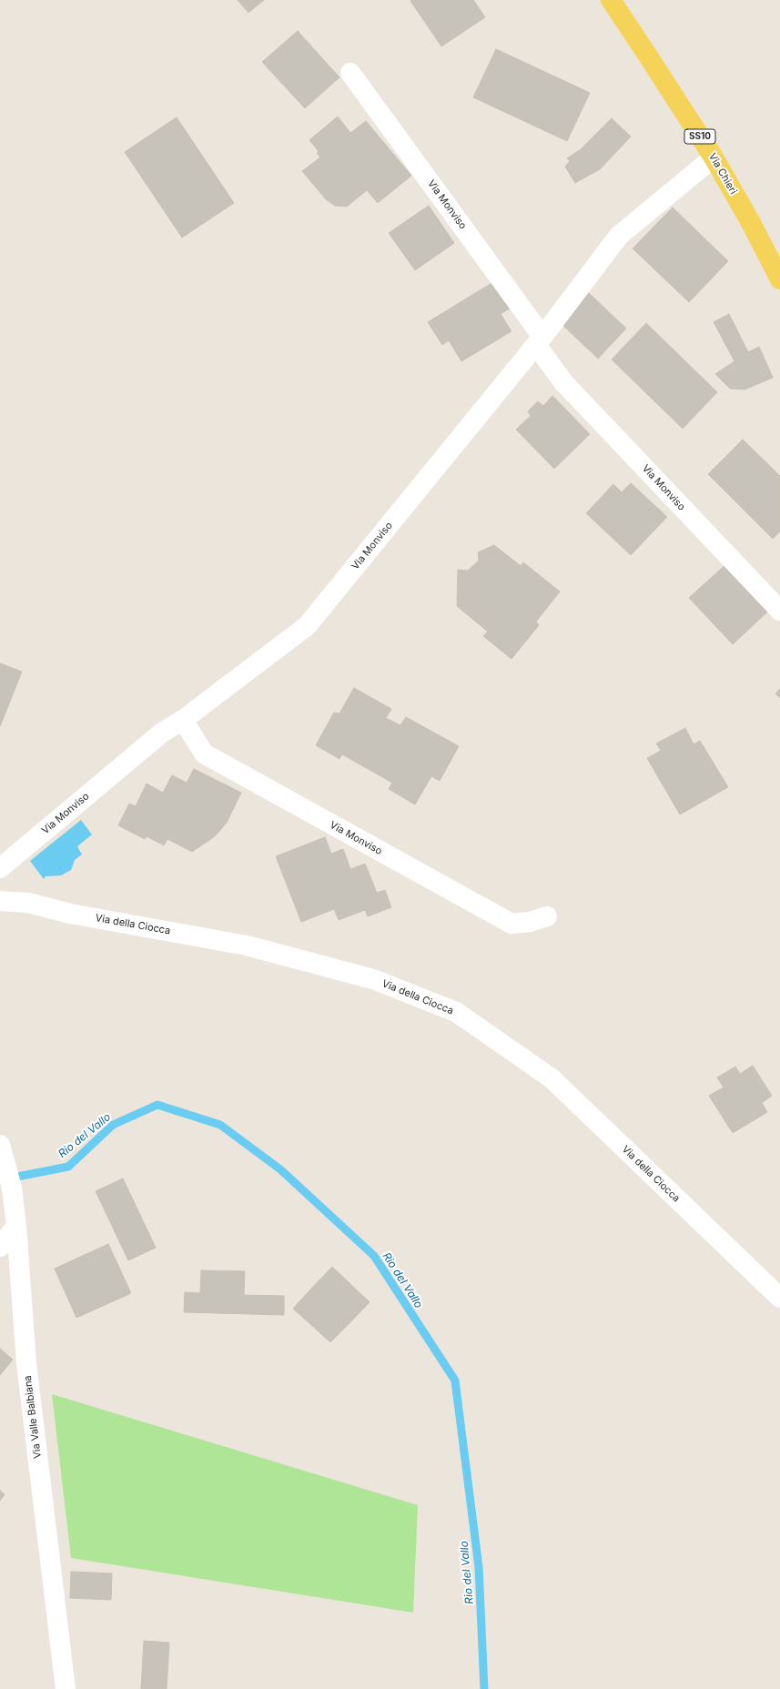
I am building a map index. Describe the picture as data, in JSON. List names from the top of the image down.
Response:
{
  "streets": {
    "main road": ["SS10", "Via Chieri"],
    "street": ["Via Monviso", "Via della Ciocca", "Via Valle Balbiana"]
  },
  "crossings": [
    ["Via Chieri", "Via Monviso"]
  ],
  "water": ["Rio del Vallo"]
}
